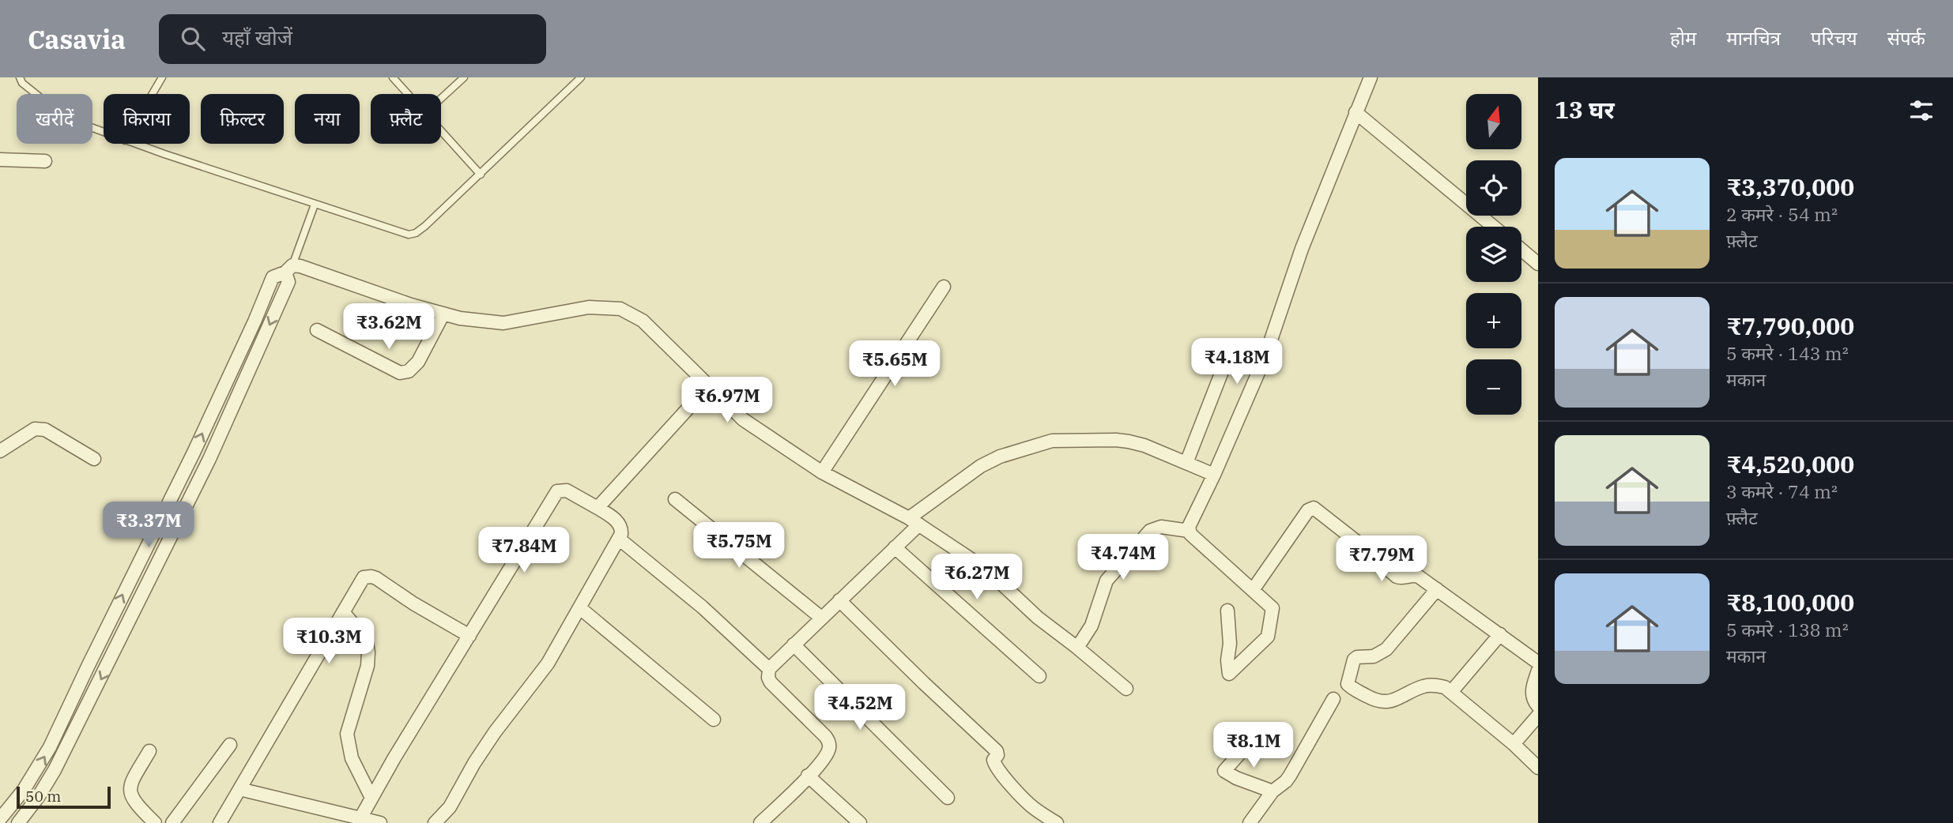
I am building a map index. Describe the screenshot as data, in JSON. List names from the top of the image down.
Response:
{
  "scale_bar": "50 m",
  "north": "top",
  "page": {
    "header": "Casavia",
    "search": "यहाँ खोजें",
    "nav": [
      "होम",
      "मानचित्र",
      "परिचय",
      "संपर्क"
    ],
    "heading": "13 घर",
    "map_buttons": ["+", "−"],
    "chip": [
      "खरीदें",
      "किराया",
      "फ़िल्टर",
      "नया",
      "फ़्लैट"
    ],
    "list": [
      {
        "name": "₹3,370,000",
        "note": "2 कमरे · 54 m² · फ़्लैट"
      },
      {
        "name": "₹7,790,000",
        "note": "5 कमरे · 143 m² · मकान"
      },
      {
        "name": "₹4,520,000",
        "note": "3 कमरे · 74 m² · फ़्लैट"
      },
      {
        "name": "₹8,100,000",
        "note": "5 कमरे · 138 m² · मकान"
      }
    ],
    "price": [
      "₹3.62M",
      "₹4.18M",
      "₹5.65M",
      "₹6.97M",
      "₹3.37M",
      "₹5.75M",
      "₹7.84M",
      "₹4.74M",
      "₹7.79M",
      "₹6.27M",
      "₹10.3M",
      "₹4.52M",
      "₹8.1M"
    ],
    "scale": "50 m"
  }
}
